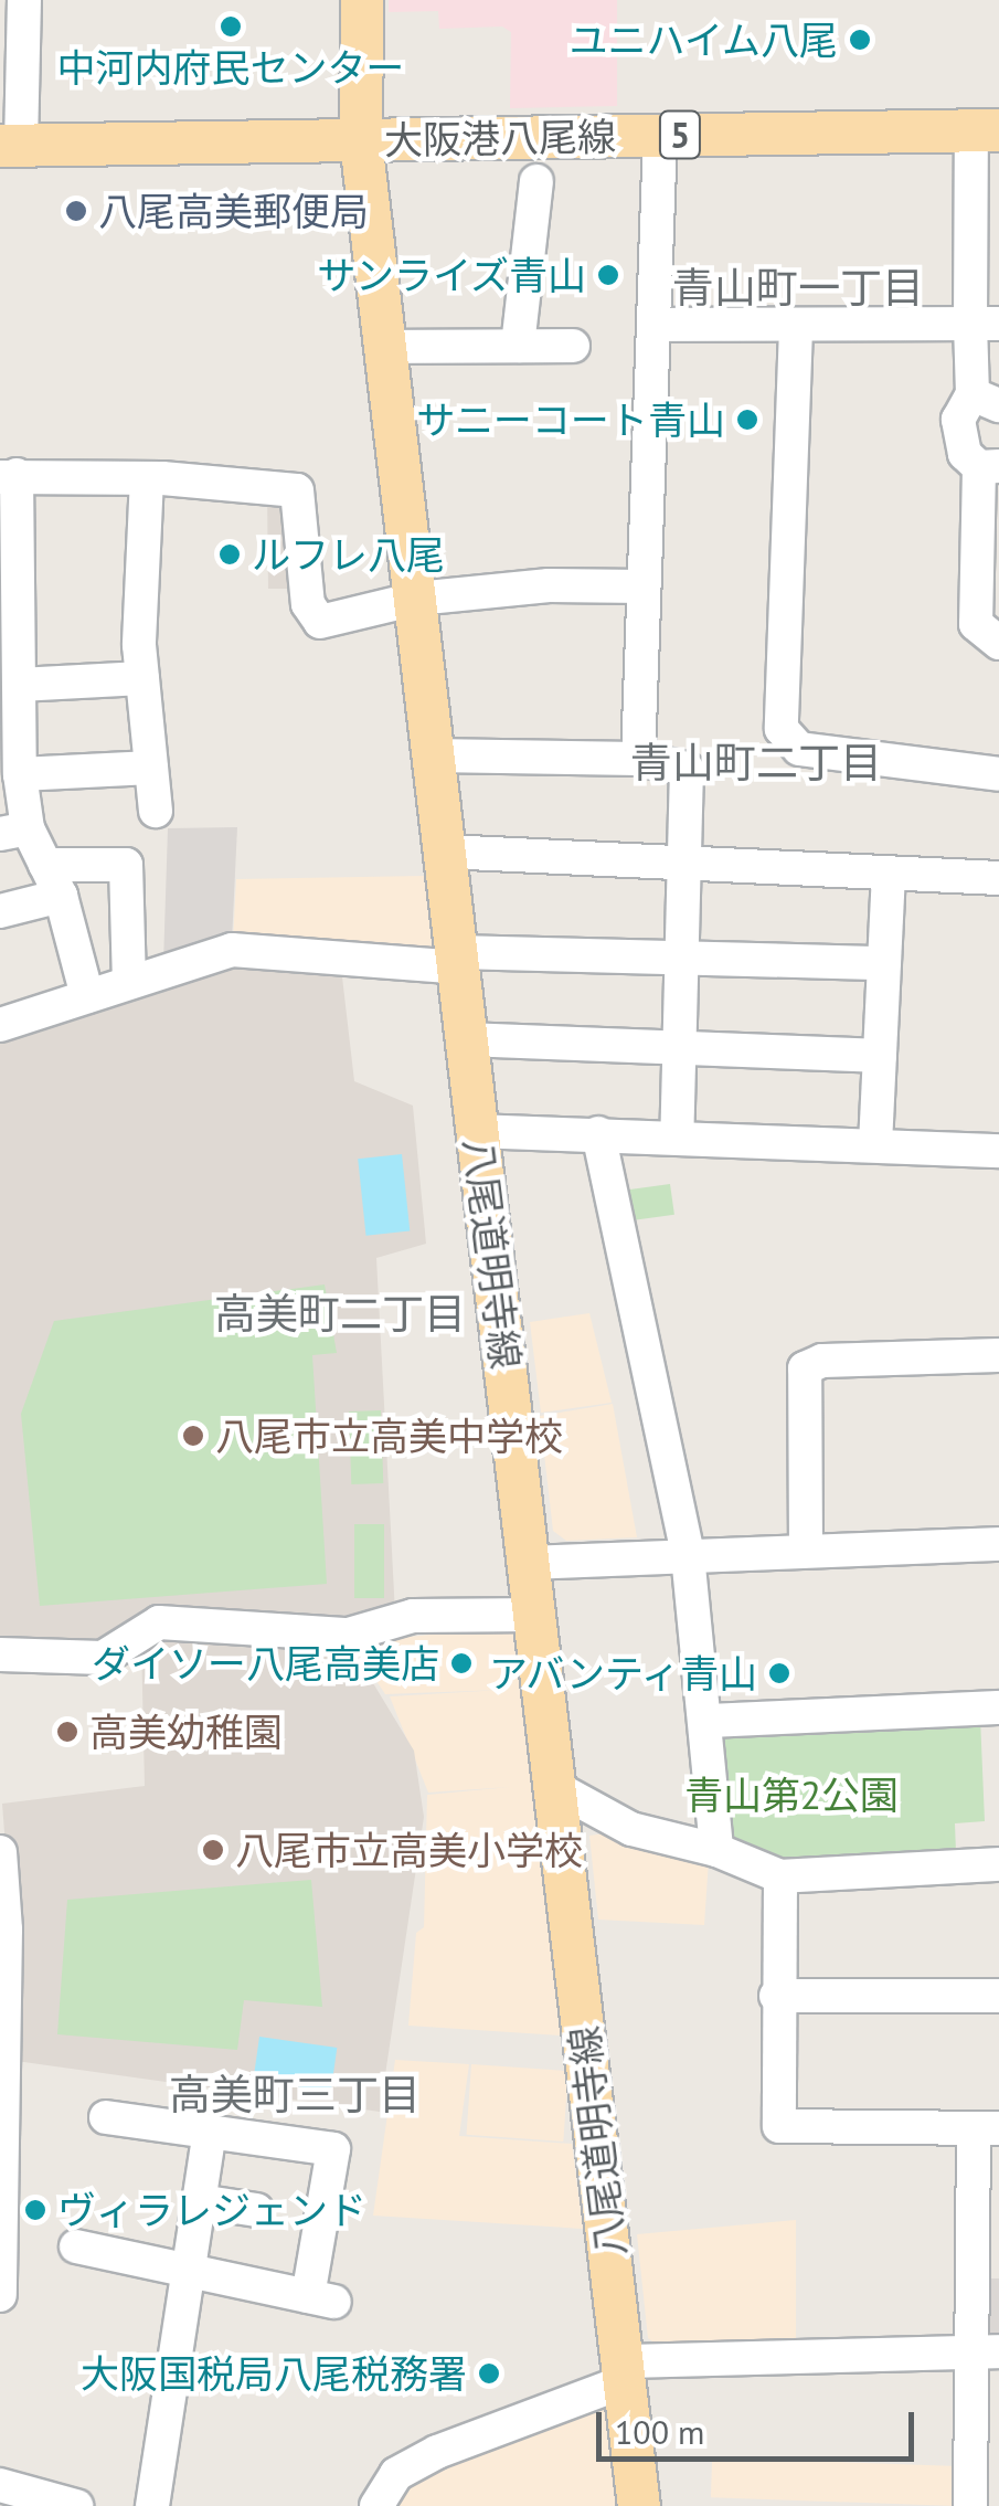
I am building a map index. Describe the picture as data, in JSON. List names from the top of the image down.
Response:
{
  "streets": {
    "main road": ["5", "大阪港八尾線", "八尾道明寺線"]
  },
  "crossings": [
    ["大阪港八尾線", "八尾道明寺線"]
  ],
  "districts": [
    "青山町一丁目",
    "青山町二丁目",
    "高美町二丁目",
    "高美町三丁目"
  ],
  "parks": ["青山第2公園"],
  "places": [
    "中河内府民センター",
    "ユニハイム八尾",
    "八尾高美郵便局",
    "サンライズ青山",
    "サニーコート青山",
    "ルフレ八尾",
    "八尾市立高美中学校",
    "ダイソー八尾高美店",
    "アバンティ青山",
    "高美幼稚園",
    "八尾市立高美小学校",
    "ヴィラレジェンド",
    "大阪国税局八尾税務署"
  ],
  "scale_bar": "100 m"
}
